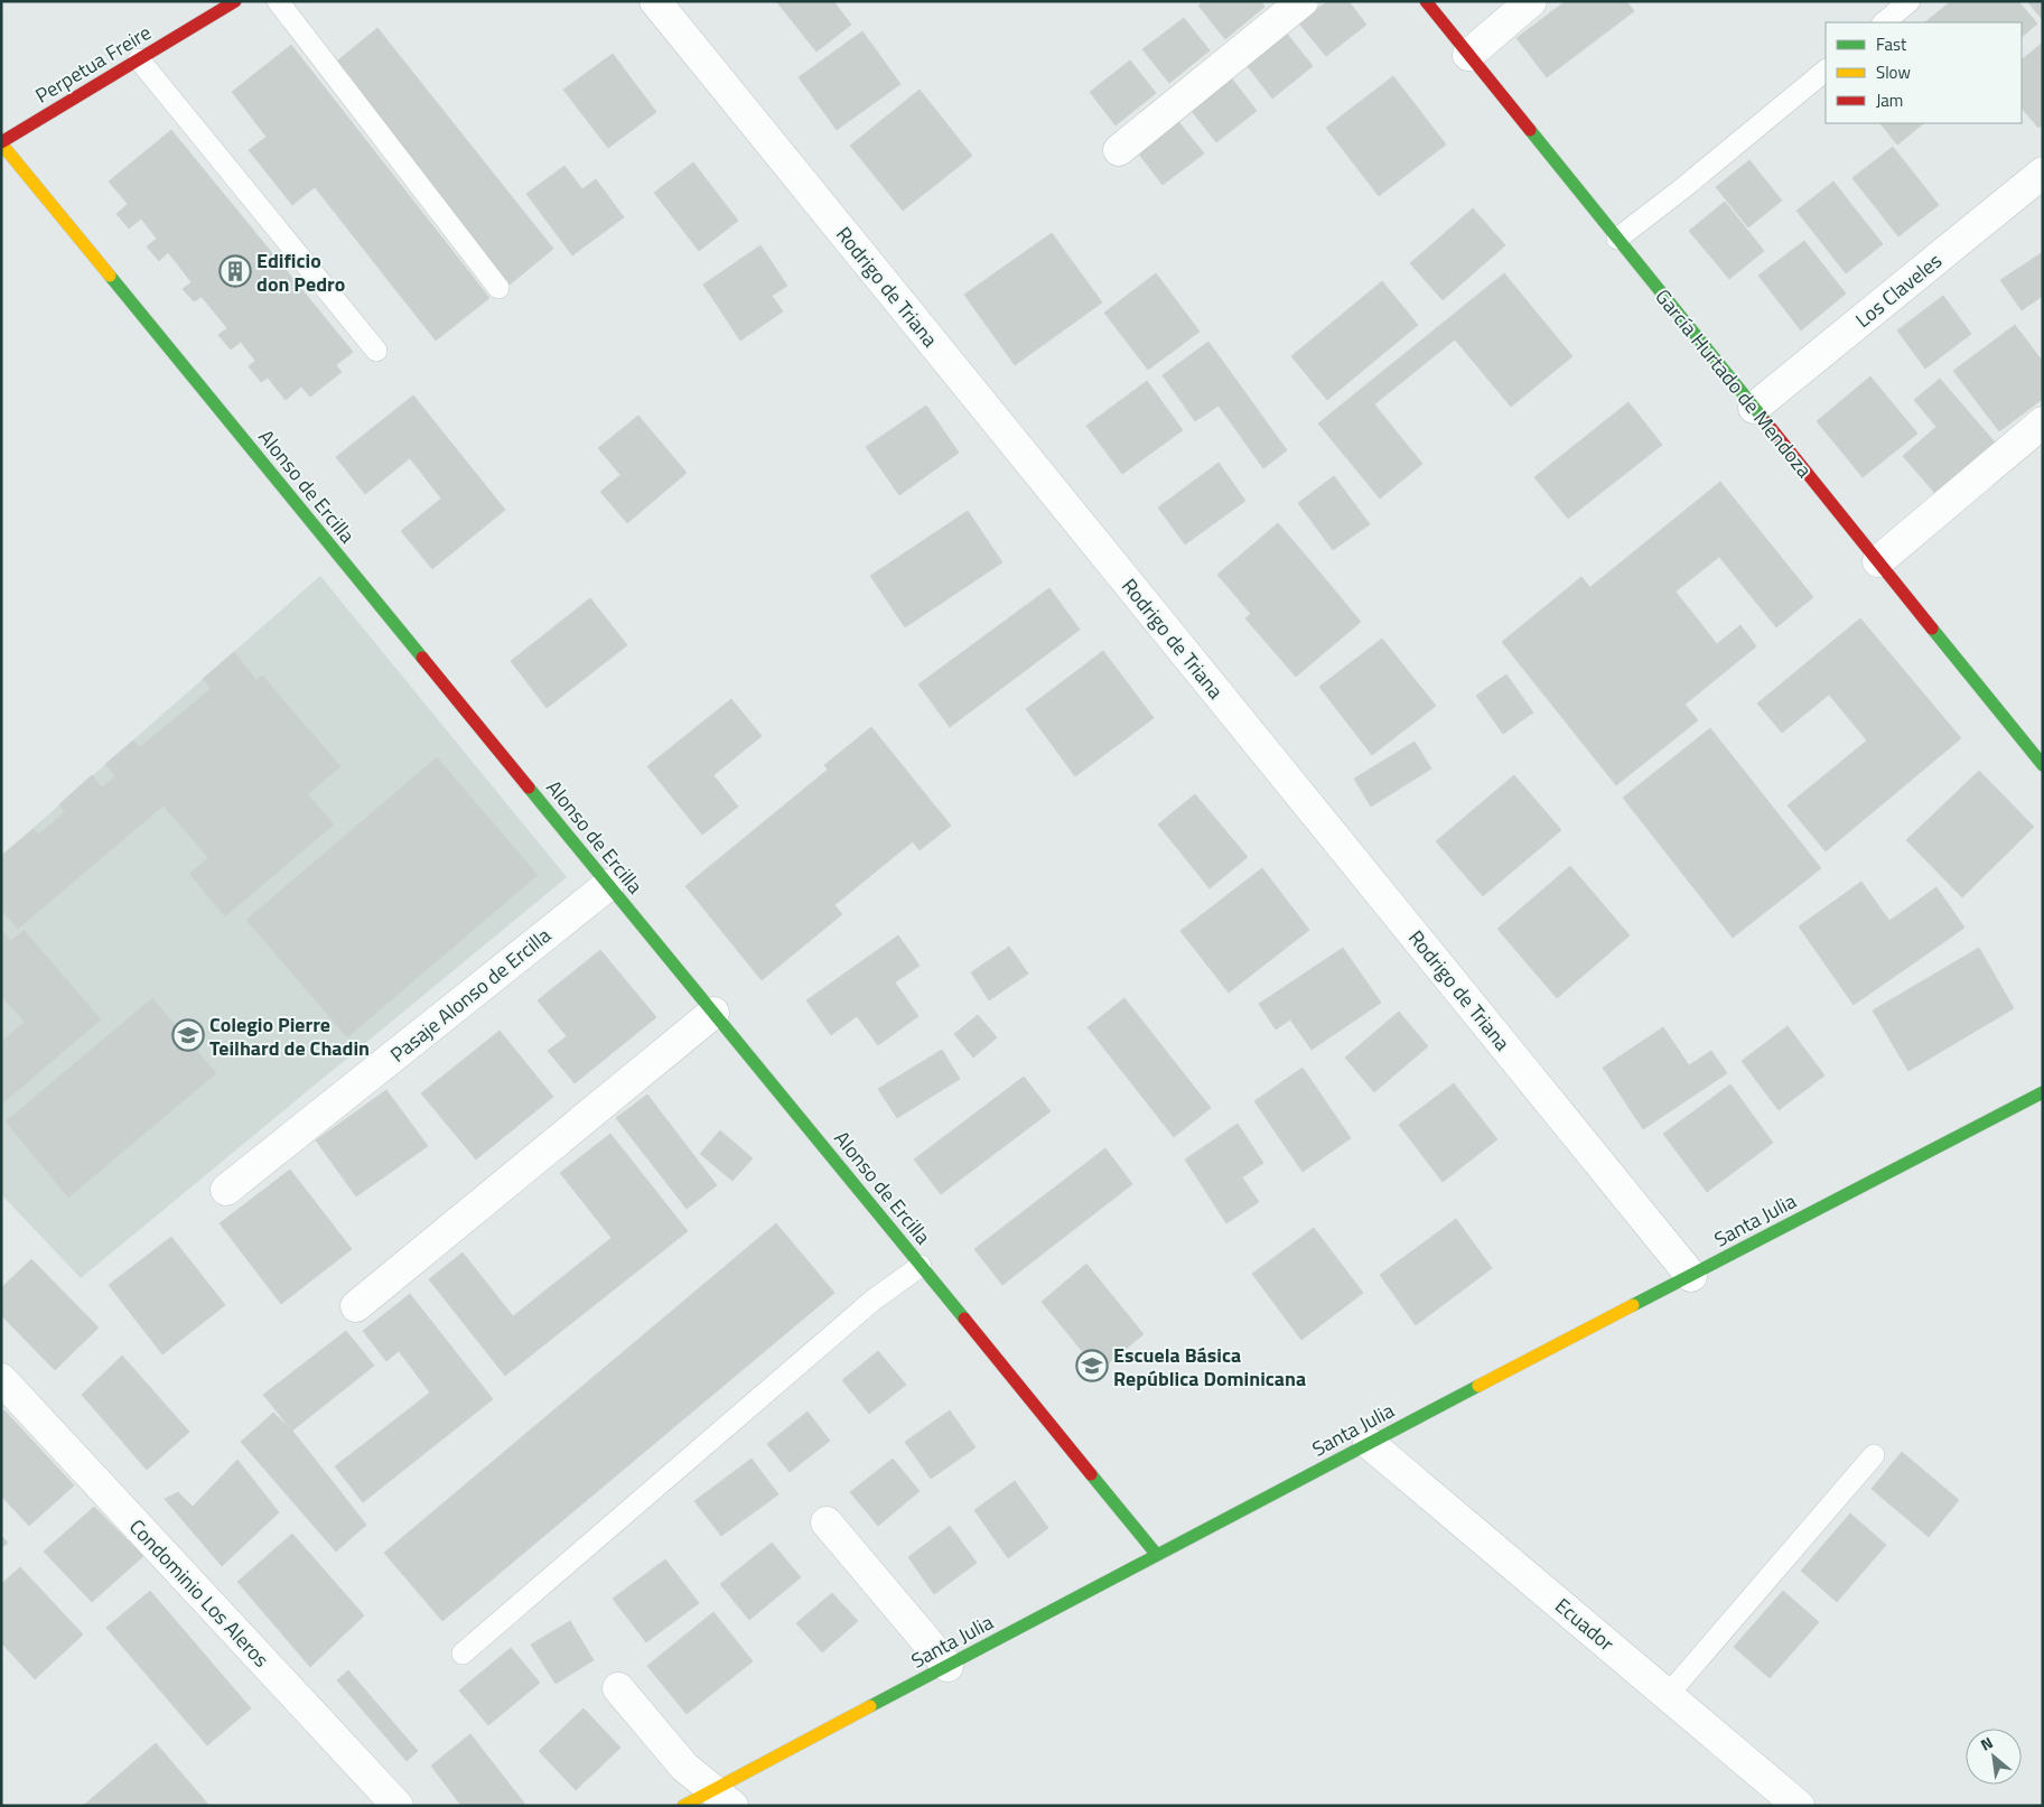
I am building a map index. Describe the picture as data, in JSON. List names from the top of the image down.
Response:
{
  "streets": {
    "street": [
      "Perpetua Freire",
      "Rodrigo de Triana",
      "Los Claveles",
      "García Hurtado de Mendoza",
      "Alonso de Ercilla",
      "Pasaje Alonso de Ercilla",
      "Santa Julia",
      "Condominio Los Aleros",
      "Ecuador"
    ]
  },
  "crossings": [
    ["Perpetua Freire", "Alonso de Ercilla"],
    ["Rodrigo de Triana", "Santa Julia"],
    ["Los Claveles", "García Hurtado de Mendoza"],
    ["Alonso de Ercilla", "Pasaje Alonso de Ercilla"],
    ["Alonso de Ercilla", "Santa Julia"],
    ["Santa Julia", "Ecuador"]
  ],
  "places": {
    "building": ["Edificio don Pedro"],
    "school or university": ["Colegio Pierre Teilhard de Chadin", "Escuela Básica República Dominicana"]
  },
  "legend": ["Fast", "Slow", "Jam"],
  "north": "top left"
}
